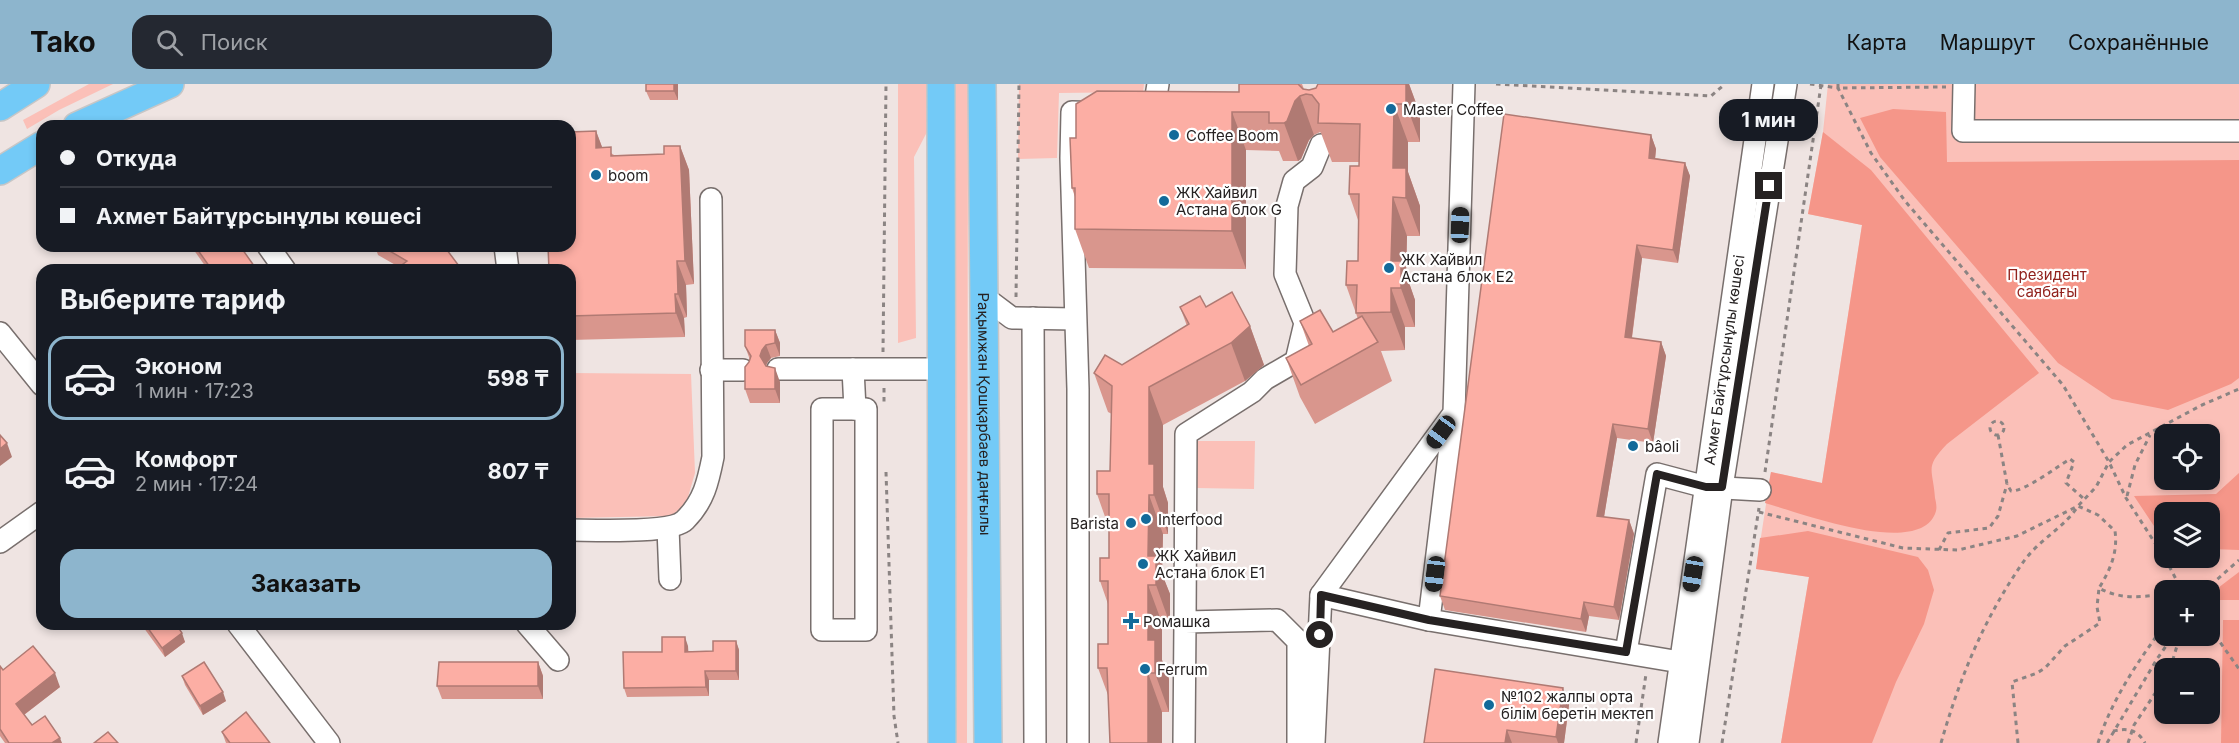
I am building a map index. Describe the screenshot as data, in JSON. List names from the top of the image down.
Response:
{
  "streets": {
    "main road": ["Рақымжан Қошқарбаев даңғылы"],
    "street": ["Ахмет Байтұрсынұлы көшесі"]
  },
  "parks": ["Президент саябағы"],
  "places": {
    "other": [
      "Master Coffee",
      "Coffee Boom",
      "boom",
      "ЖК Хайвил Астана блок G",
      "ЖК Хайвил Астана блок E2",
      "bâoli",
      "Interfood",
      "Barista",
      "ЖК Хайвил Астана блок E1",
      "Ferrum",
      "№102 жалпы орта білім беретін мектеп"
    ],
    "health": ["Ромашка"]
  },
  "page": {
    "header": "Tako",
    "search": "Поиск",
    "nav": ["Карта", "Маршрут", "Сохранённые"],
    "bubble": "1 мин",
    "banner": ["Откуда", "Ахмет Байтұрсынұлы көшесі"],
    "heading": "Выберите тариф",
    "list": [
      {
        "name": "Эконом",
        "note": "1 мин · 17:23",
        "value": "598 ₸"
      },
      {
        "name": "Комфорт",
        "note": "2 мин · 17:24",
        "value": "807 ₸"
      }
    ],
    "map_buttons": ["+", "−"],
    "buttons": "Заказать"
  }
}
